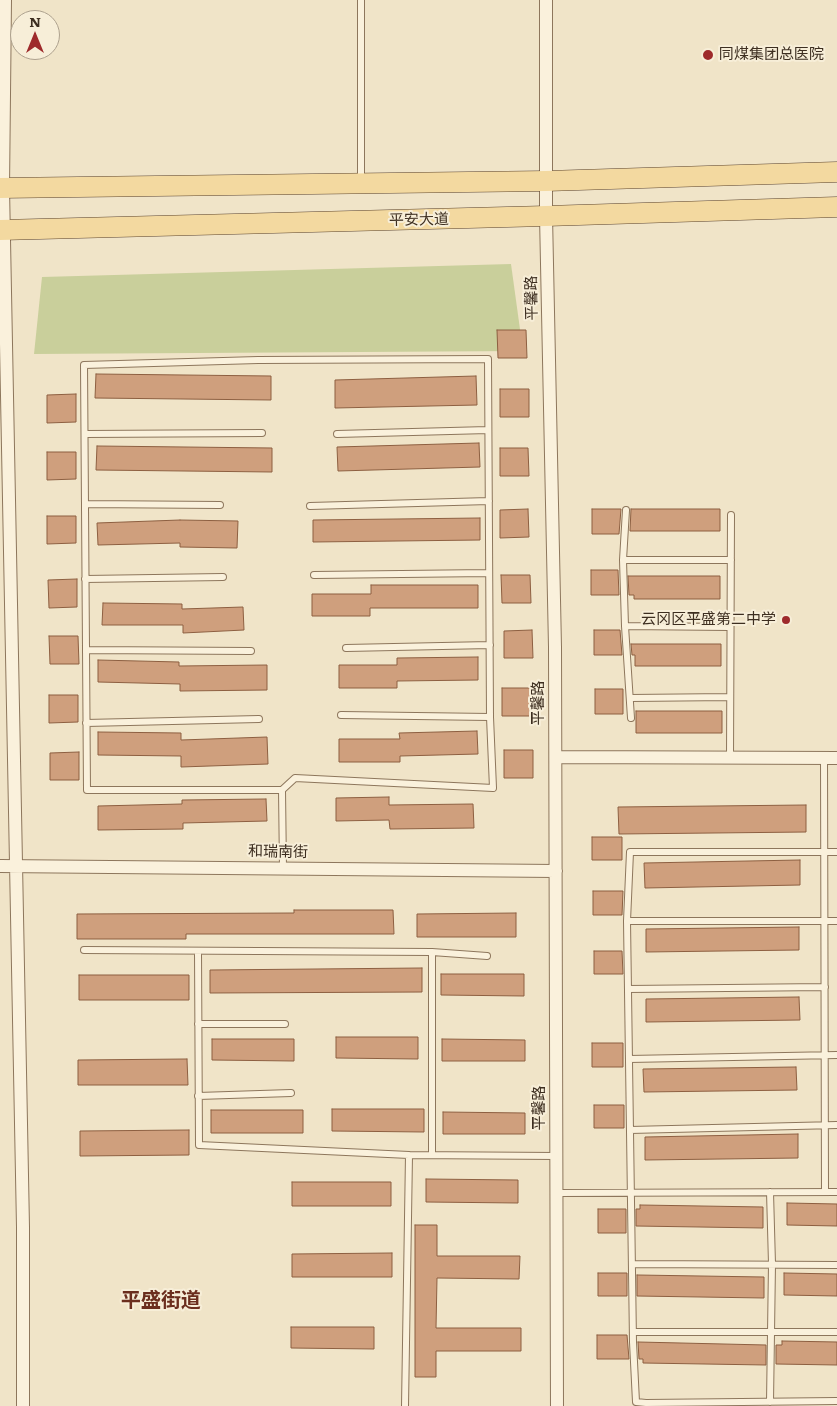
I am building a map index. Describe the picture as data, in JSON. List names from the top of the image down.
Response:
{
  "streets": {
    "main road": ["平安大道"],
    "street": ["平馨路", "和瑞南街"]
  },
  "crossings": [
    ["平安大道", "平馨路"],
    ["平馨路", "和瑞南街"]
  ],
  "districts": ["平盛街道"],
  "places": ["同煤集团总医院", "云冈区平盛第二中学"],
  "north": "top"
}
